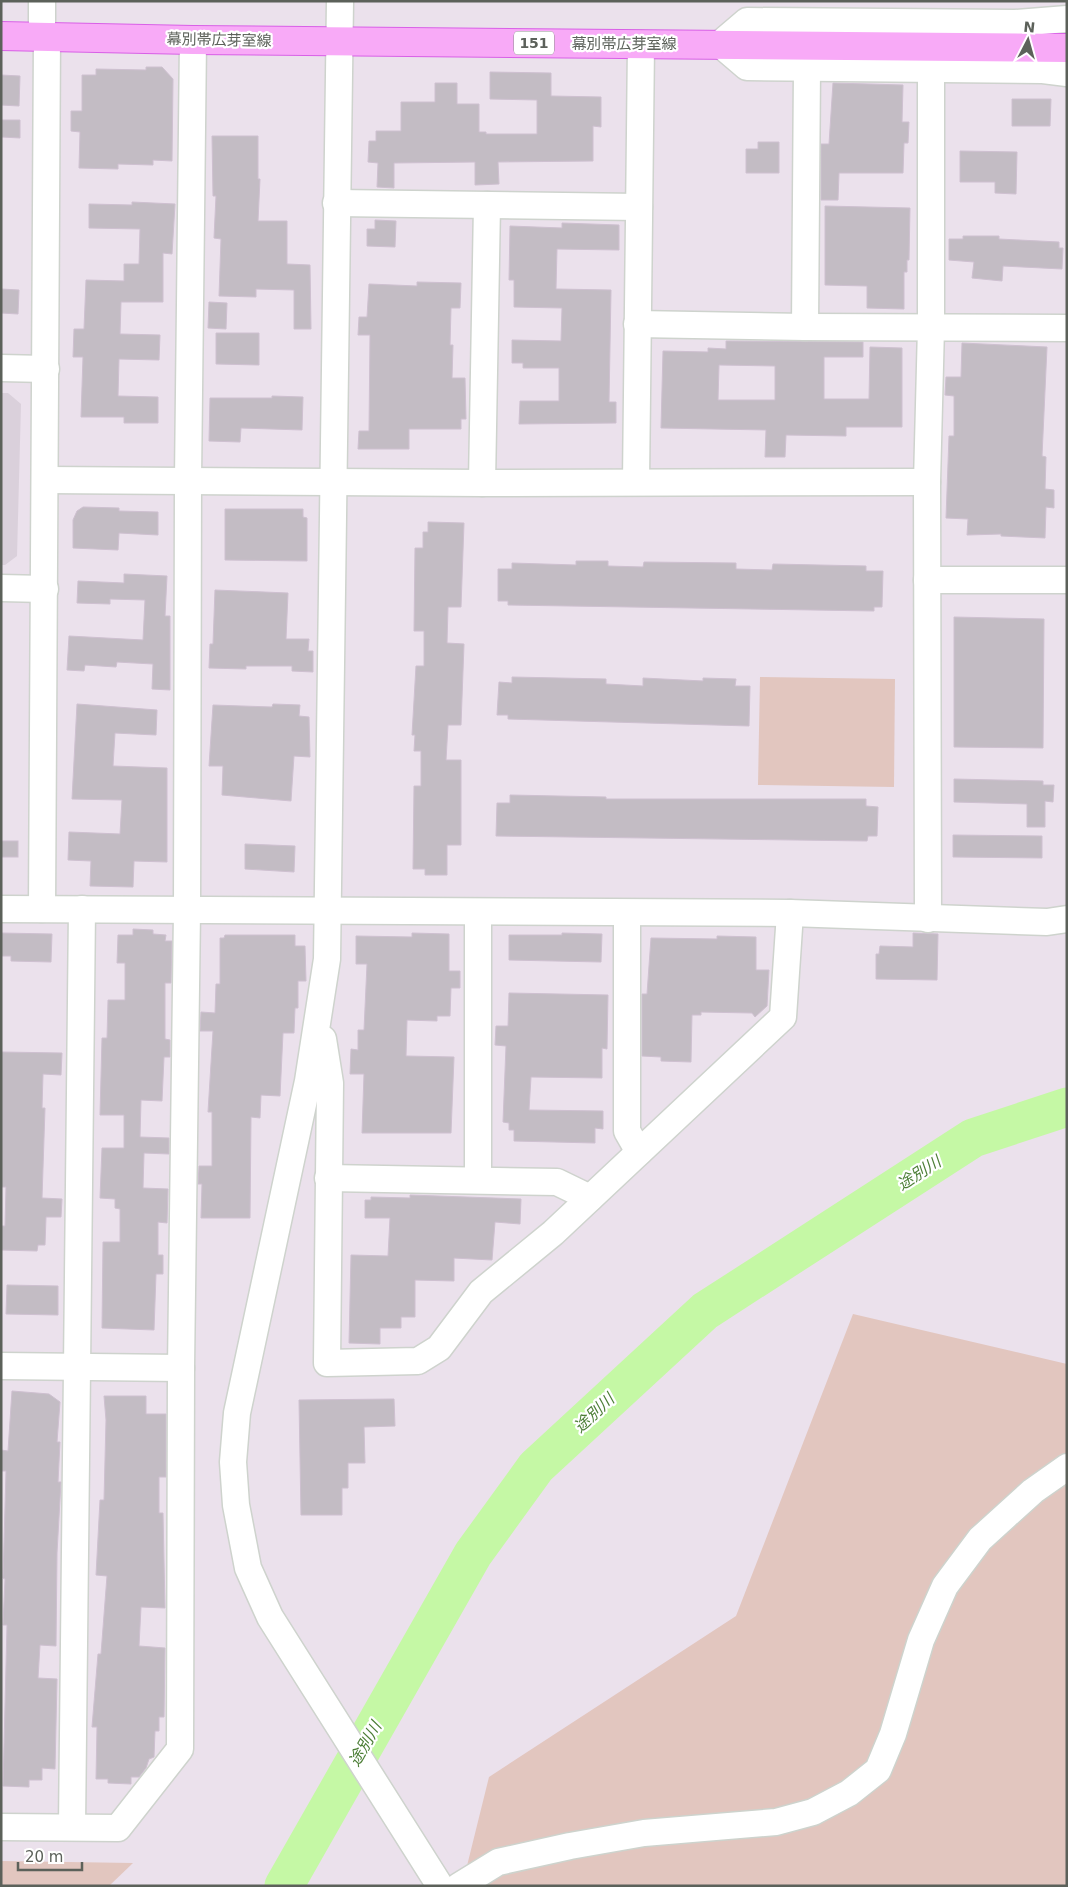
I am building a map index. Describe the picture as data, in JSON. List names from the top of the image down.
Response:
{
  "streets": {
    "main road": ["幕別帯広芽室線", "151"]
  },
  "water": ["途別川"],
  "scale_bar": "20 m",
  "north": "top"
}
